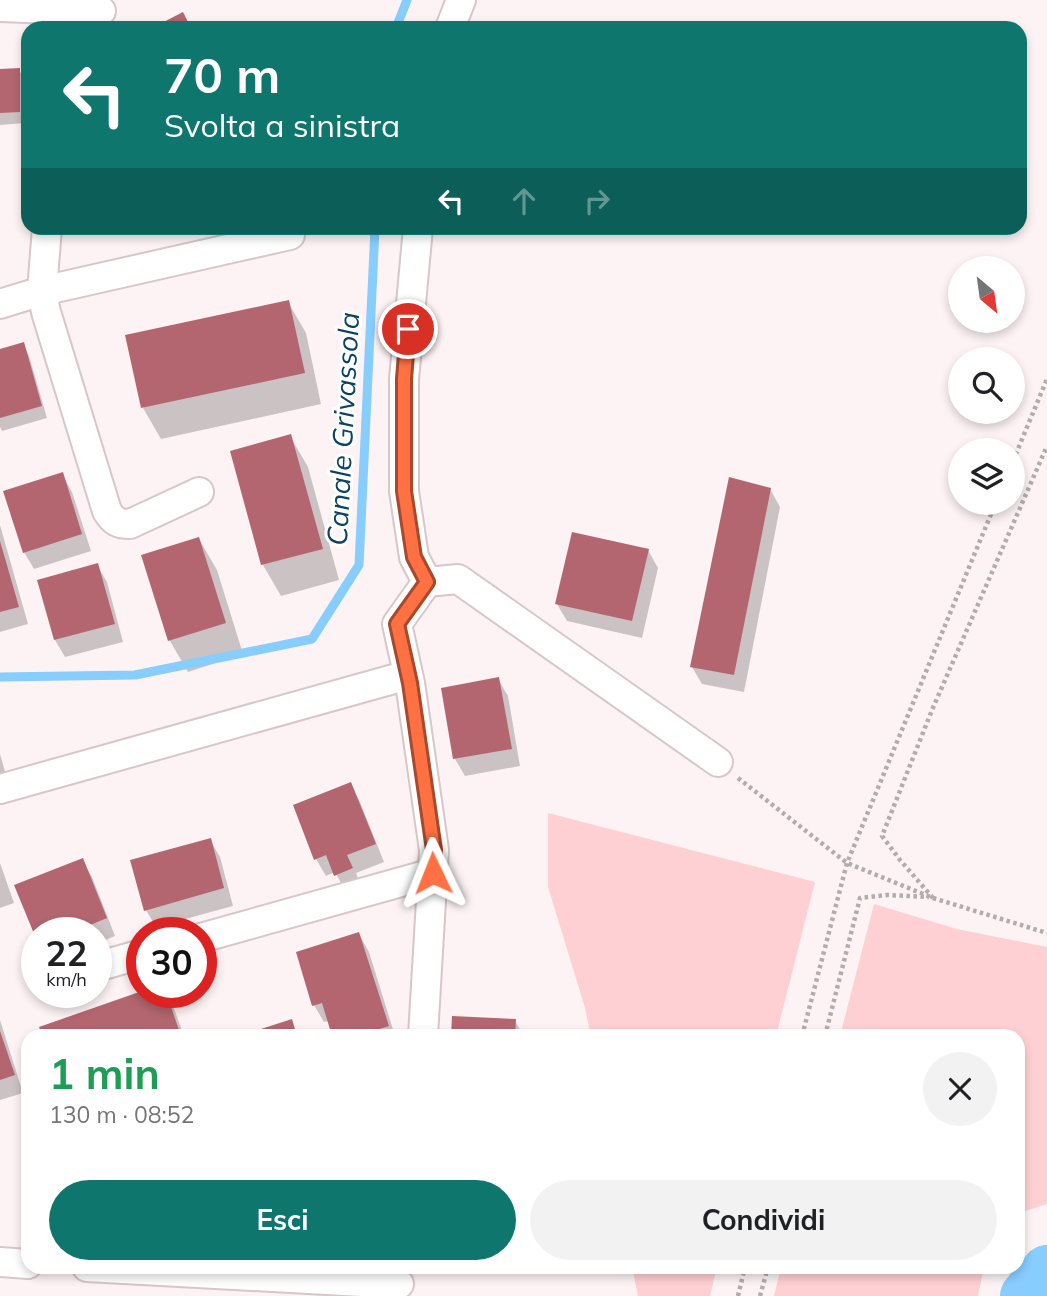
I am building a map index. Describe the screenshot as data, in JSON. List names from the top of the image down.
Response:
{
  "water": ["Canale Grivassola"],
  "north": "bottom right",
  "page": {
    "turn": ["70 m", "Svolta a sinistra"],
    "speed": "22 km/h",
    "limit": "30",
    "heading": ["1 min", "130 m · 08:52"],
    "buttons": ["Esci", "Condividi"]
  }
}
